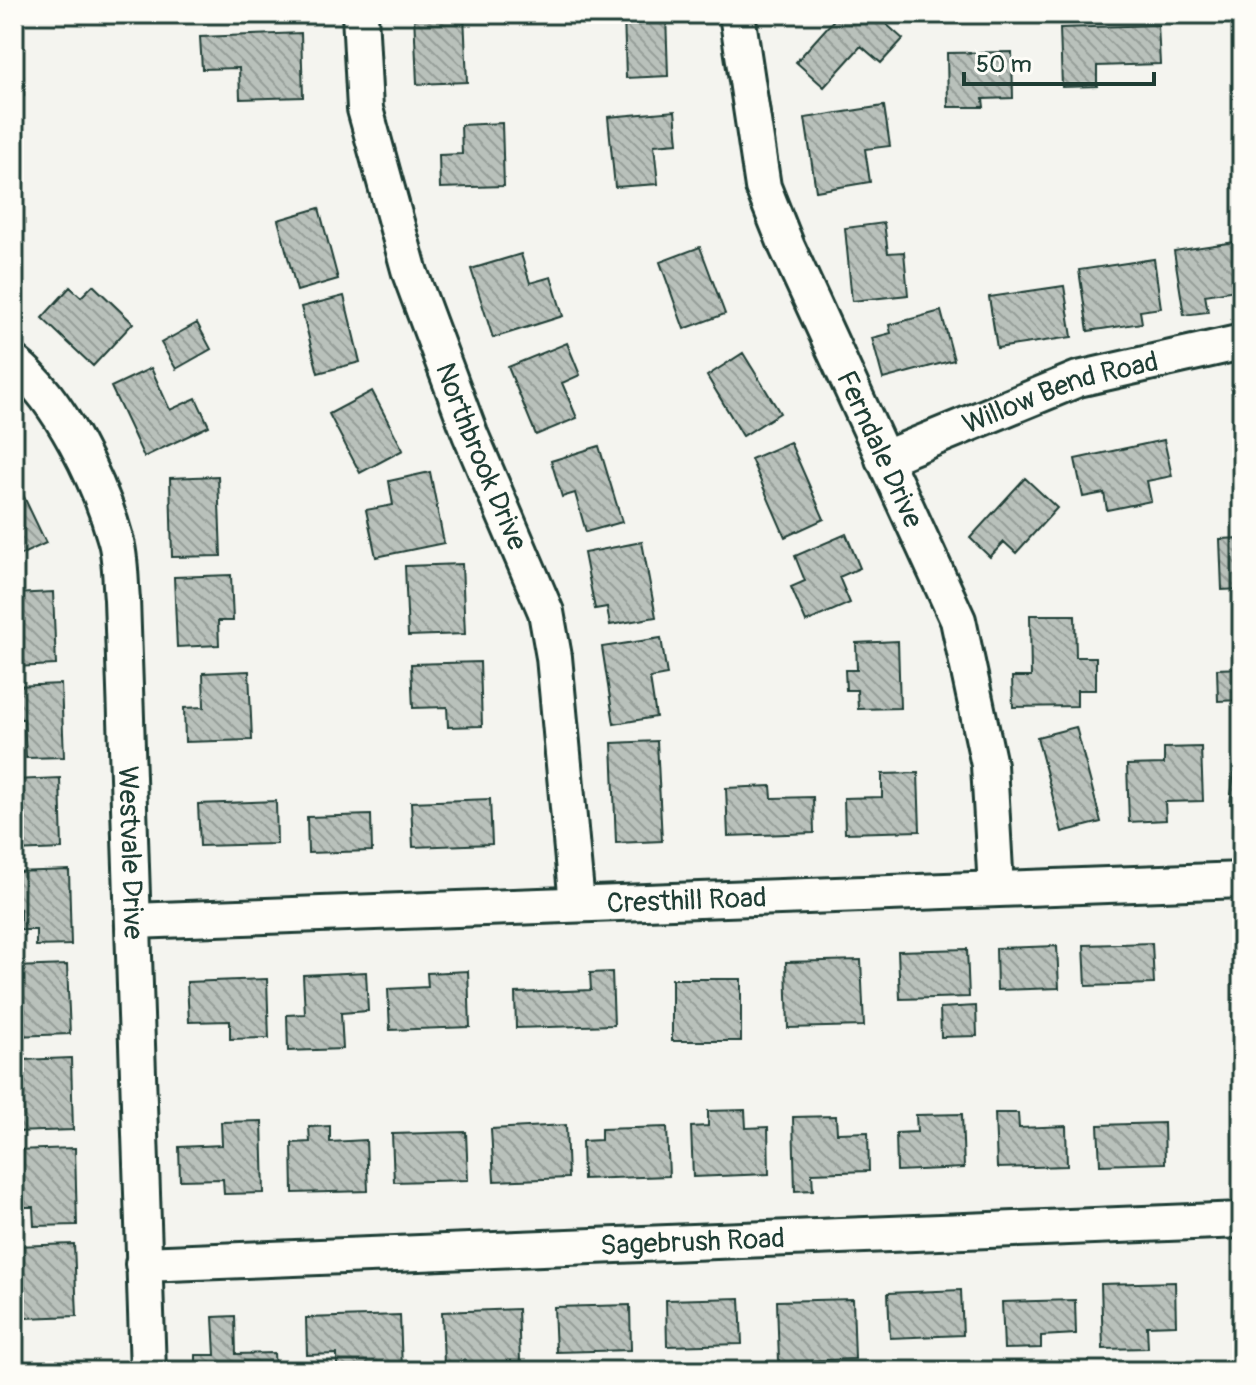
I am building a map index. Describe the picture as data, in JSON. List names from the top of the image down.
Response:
{
  "streets": {
    "street": [
      "Willow Bend Road",
      "Ferndale Drive",
      "Northbrook Drive",
      "Westvale Drive",
      "Cresthill Road",
      "Sagebrush Road"
    ]
  },
  "crossings": [
    ["Willow Bend Road", "Ferndale Drive"],
    ["Ferndale Drive", "Cresthill Road"],
    ["Northbrook Drive", "Cresthill Road"],
    ["Westvale Drive", "Cresthill Road"],
    ["Westvale Drive", "Sagebrush Road"]
  ],
  "scale_bar": "50 m"
}
